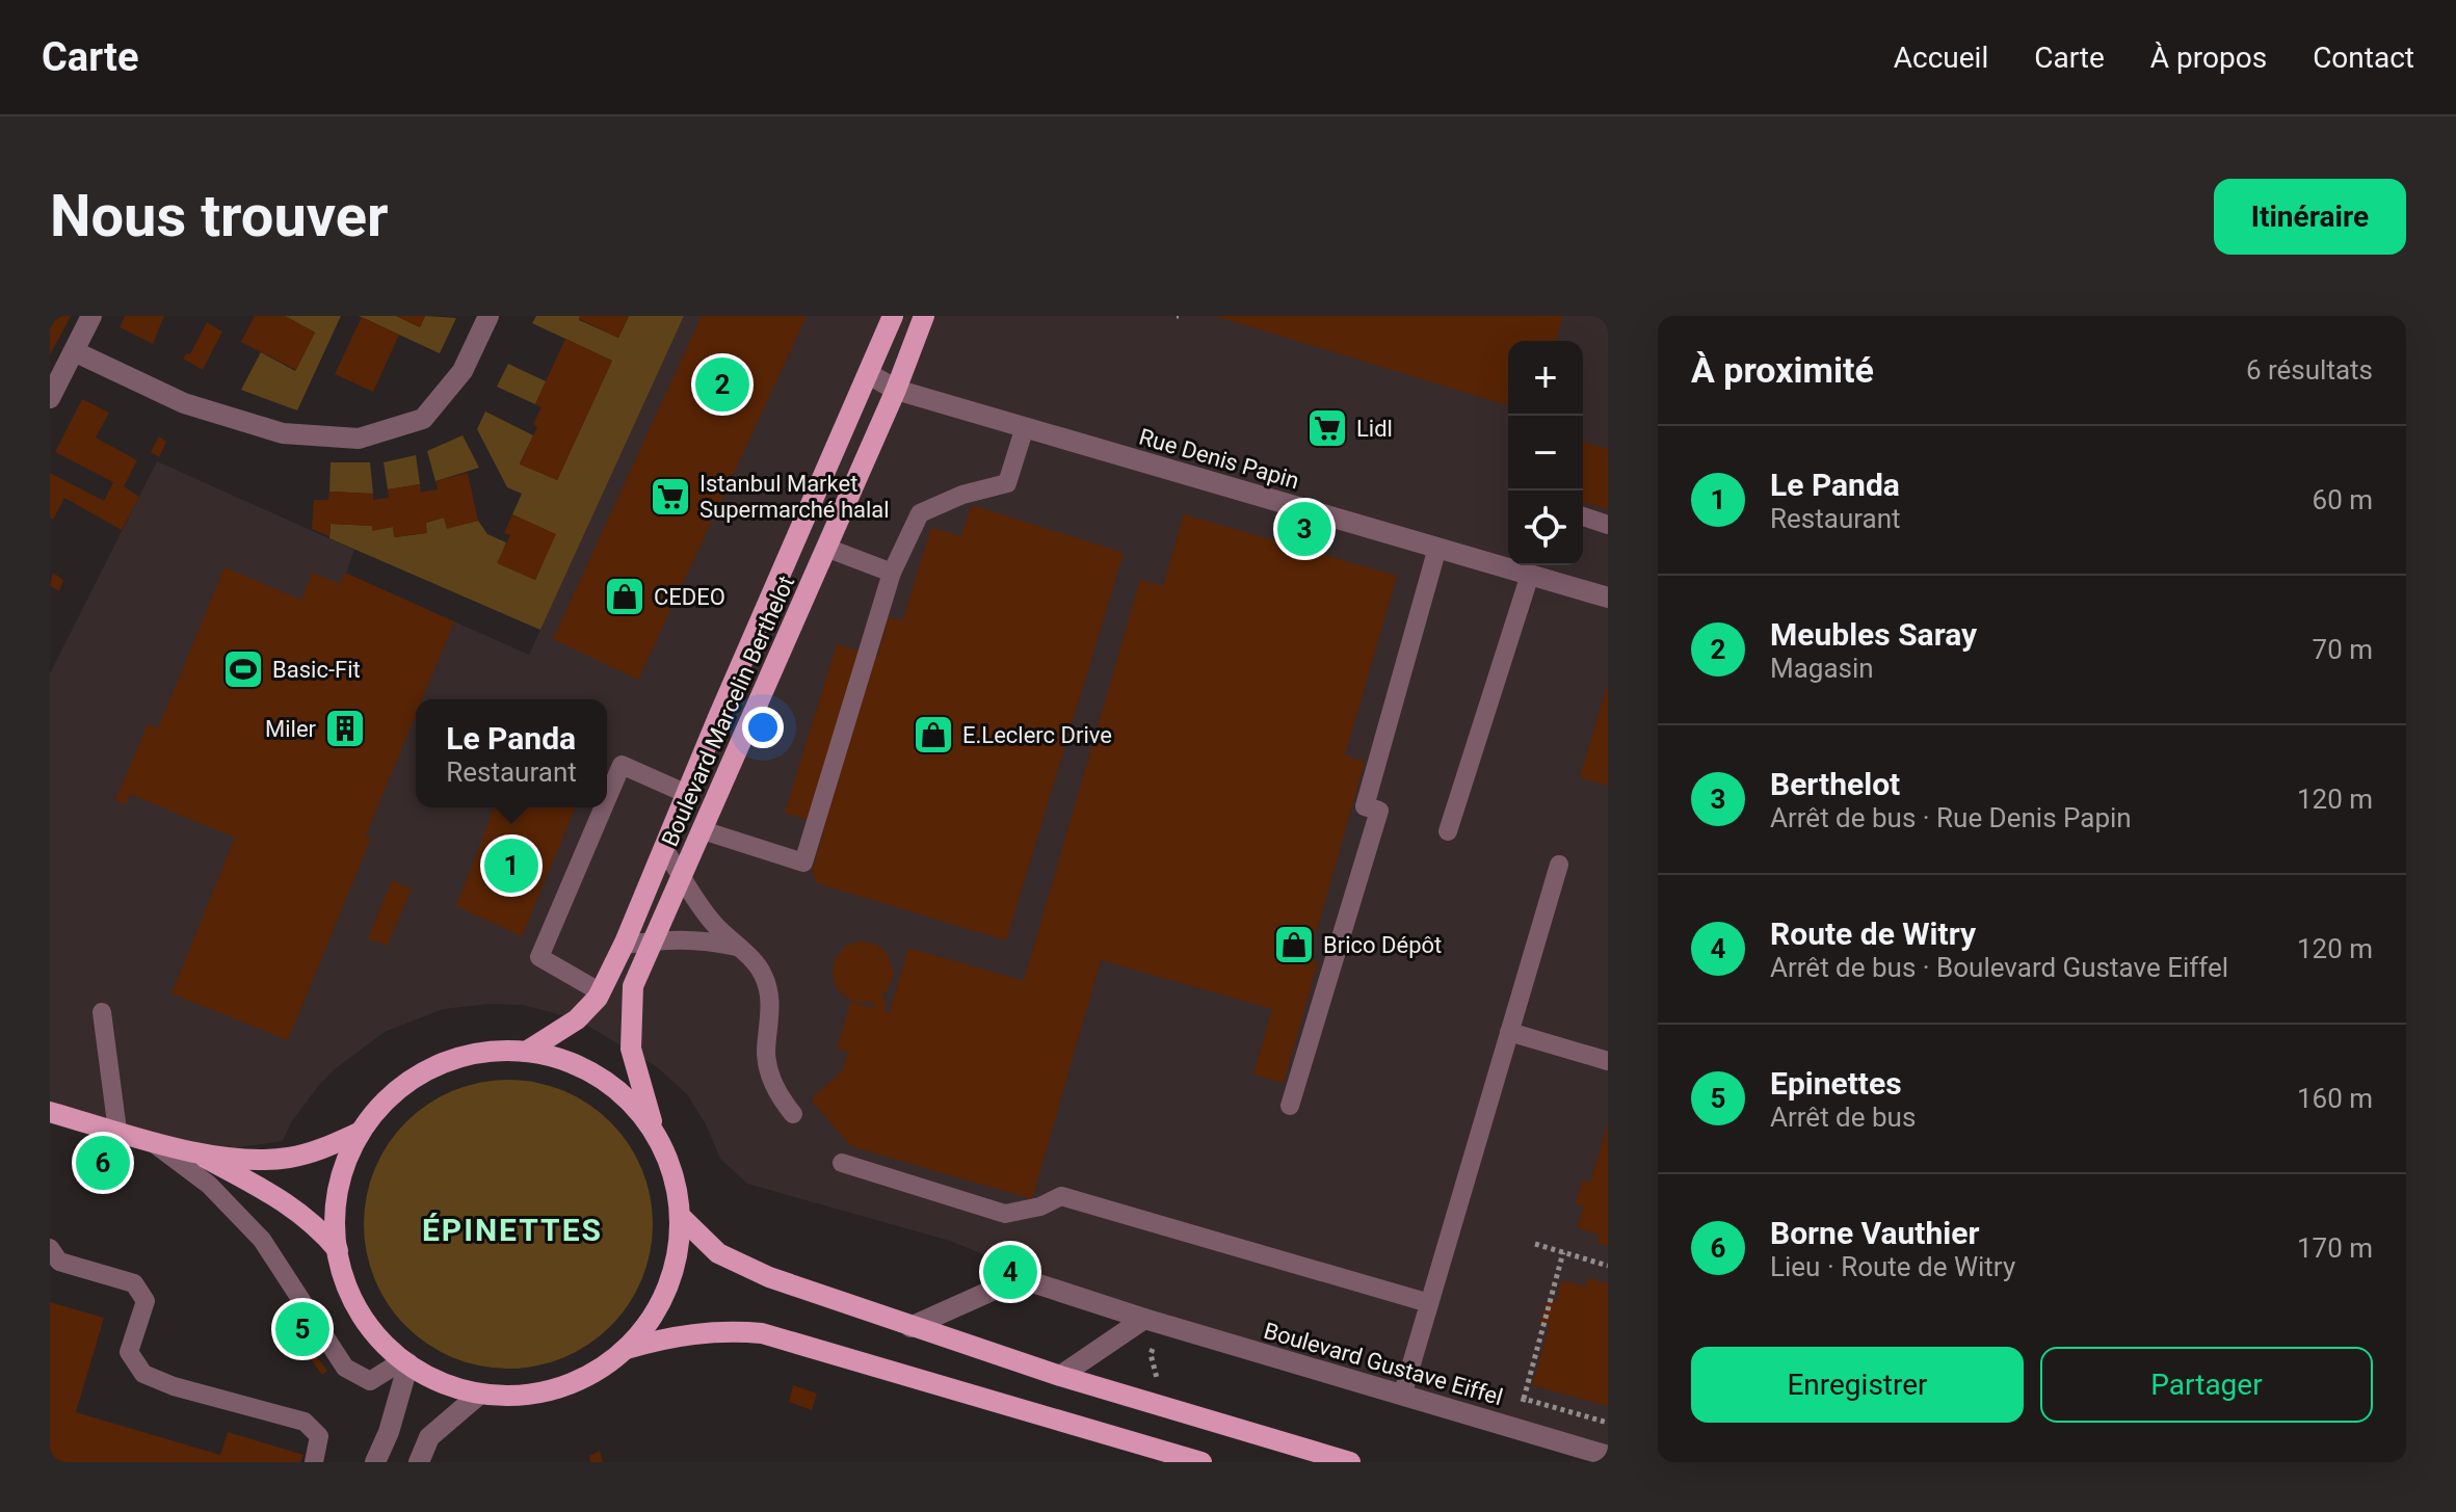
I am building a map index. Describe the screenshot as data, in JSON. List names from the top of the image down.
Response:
{
  "streets": {
    "main road": ["Boulevard Marcelin Berthelot"],
    "street": ["Rue Denis Papin", "Boulevard Gustave Eiffel"]
  },
  "crossings": [
    ["Rue Denis Papin", "Boulevard Marcelin Berthelot"]
  ],
  "districts": ["ÉPINETTES"],
  "places": {
    "supermarket": ["Lidl", "Istanbul Market Supermarché halal"],
    "shop": ["CEDEO", "E.Leclerc Drive", "Brico Dépôt"],
    "sports": ["Basic-Fit"],
    "building": ["Miler"]
  },
  "page": {
    "header": "Carte",
    "nav": [
      "Accueil",
      "Carte",
      "À propos",
      "Contact"
    ],
    "buttons": [
      "Itinéraire",
      ["Enregistrer", "Partager"]
    ],
    "title": "Nous trouver",
    "heading": ["À proximité", "6 résultats"],
    "map_buttons": ["+", "−"],
    "pins": [
      "2",
      "3",
      "1",
      "6",
      "4",
      "5"
    ],
    "list": [
      {
        "mark": "1",
        "name": "Le Panda",
        "note": "Restaurant",
        "value": "60 m"
      },
      {
        "mark": "2",
        "name": "Meubles Saray",
        "note": "Magasin",
        "value": "70 m"
      },
      {
        "mark": "3",
        "name": "Berthelot",
        "note": "Arrêt de bus · Rue Denis Papin",
        "value": "120 m"
      },
      {
        "mark": "4",
        "name": "Route de Witry",
        "note": "Arrêt de bus · Boulevard Gustave Eiffel",
        "value": "120 m"
      },
      {
        "mark": "5",
        "name": "Epinettes",
        "note": "Arrêt de bus",
        "value": "160 m"
      },
      {
        "mark": "6",
        "name": "Borne Vauthier",
        "note": "Lieu · Route de Witry",
        "value": "170 m"
      }
    ],
    "popup": ["Le Panda", "Restaurant"]
  }
}
